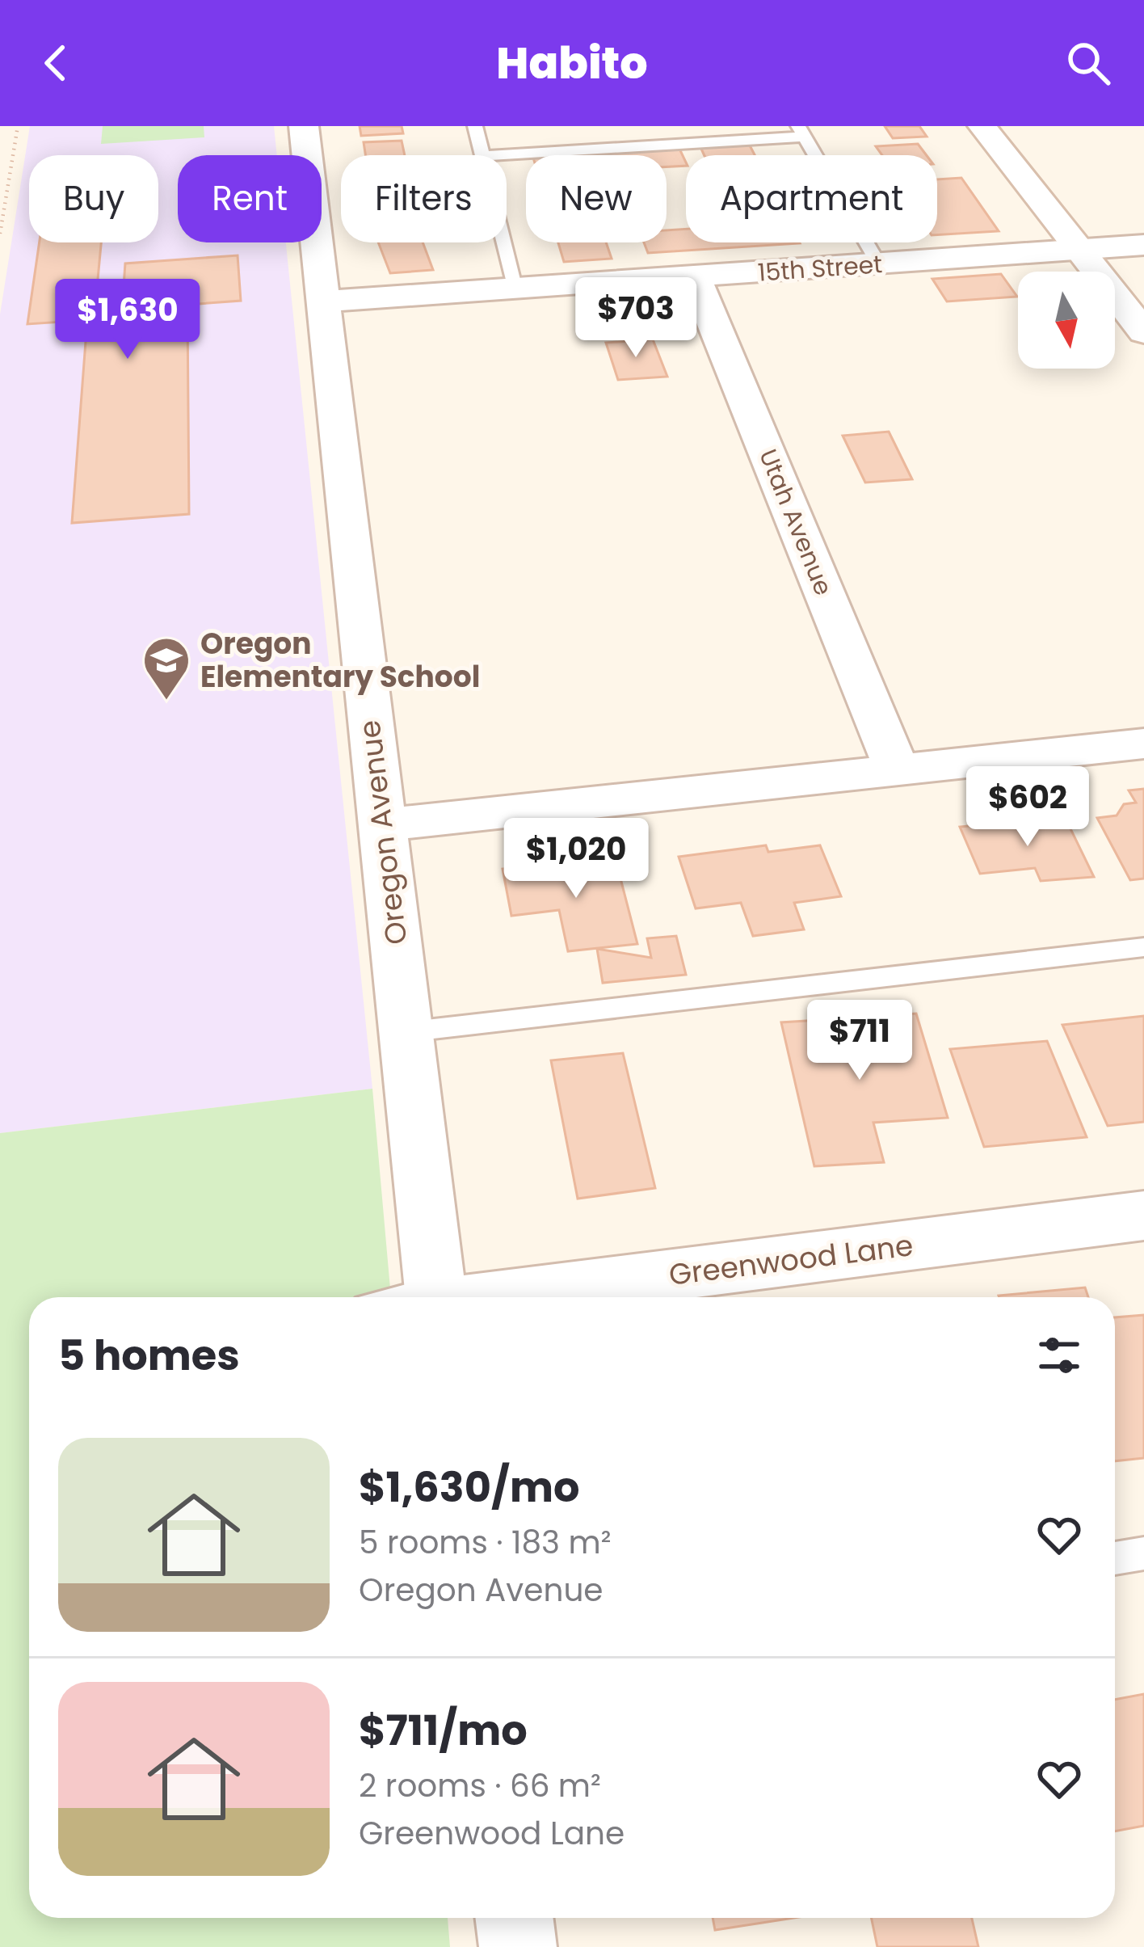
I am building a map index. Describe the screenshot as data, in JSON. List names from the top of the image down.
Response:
{
  "streets": {
    "street": [
      "15th Street",
      "Utah Avenue",
      "Oregon Avenue",
      "Greenwood Lane"
    ]
  },
  "crossings": [
    ["15th Street", "Utah Avenue"],
    ["15th Street", "Oregon Avenue"]
  ],
  "places": {
    "school or university": ["Oregon Elementary School"]
  },
  "north": "bottom",
  "page": {
    "header": "Habito",
    "chip": [
      "Buy",
      "Rent",
      "Filters",
      "New",
      "Apartment"
    ],
    "price": [
      "$703",
      "$1,630",
      "$602",
      "$1,020",
      "$711"
    ],
    "heading": "5 homes",
    "list": [
      {
        "name": "$1,630/mo",
        "note": "5 rooms · 183 m² · Oregon Avenue"
      },
      {
        "name": "$711/mo",
        "note": "2 rooms · 66 m² · Greenwood Lane"
      }
    ]
  }
}
